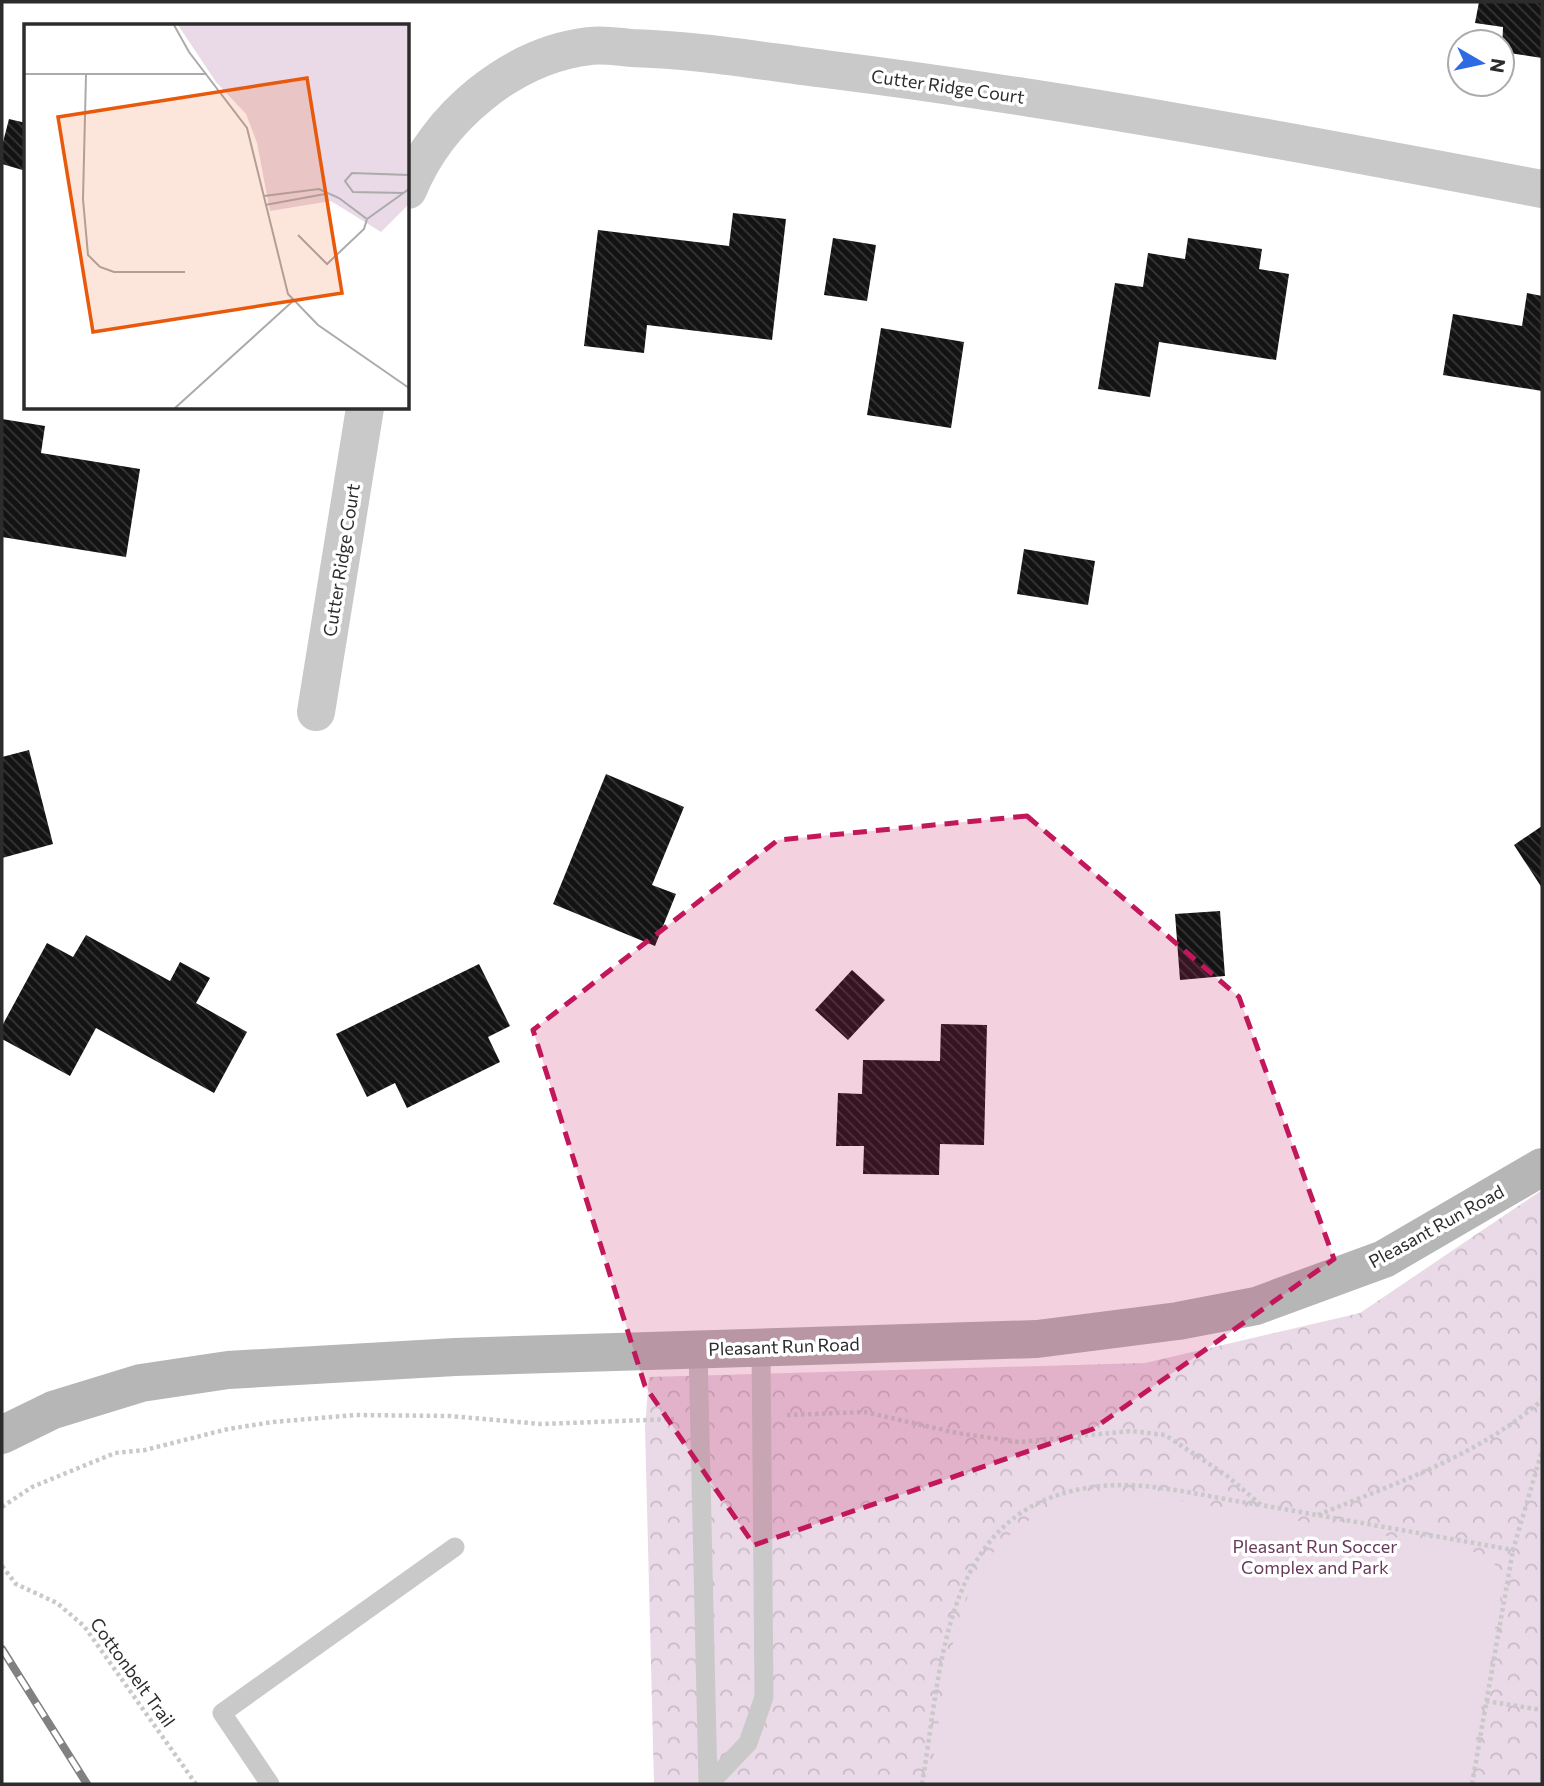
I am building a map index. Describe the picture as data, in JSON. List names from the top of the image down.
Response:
{
  "streets": {
    "main road": ["Pleasant Run Road"],
    "street": ["Cutter Ridge Court"],
    "path": ["Cottonbelt Trail"]
  },
  "parks": ["Pleasant Run Soccer Complex and Park"],
  "north": "right"
}
